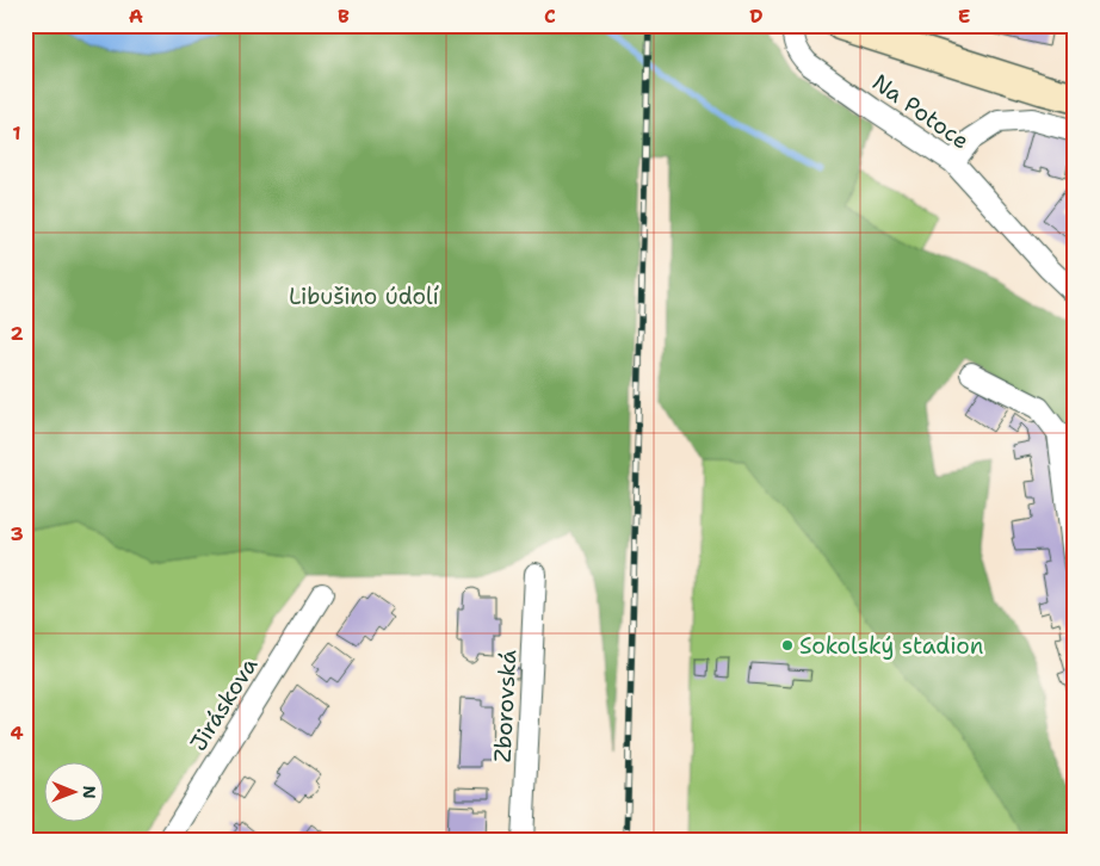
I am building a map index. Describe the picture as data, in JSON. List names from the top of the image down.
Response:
{
  "streets": {
    "street": ["Na Potoce", "Jiráskova", "Zborovská"]
  },
  "parks": ["Libušino údolí"],
  "places": ["Sokolský stadion"],
  "north": "right",
  "grid": {
    "columns": [
      "A",
      "B",
      "C",
      "D",
      "E"
    ],
    "rows": [
      "1",
      "2",
      "3",
      "4"
    ]
  }
}
